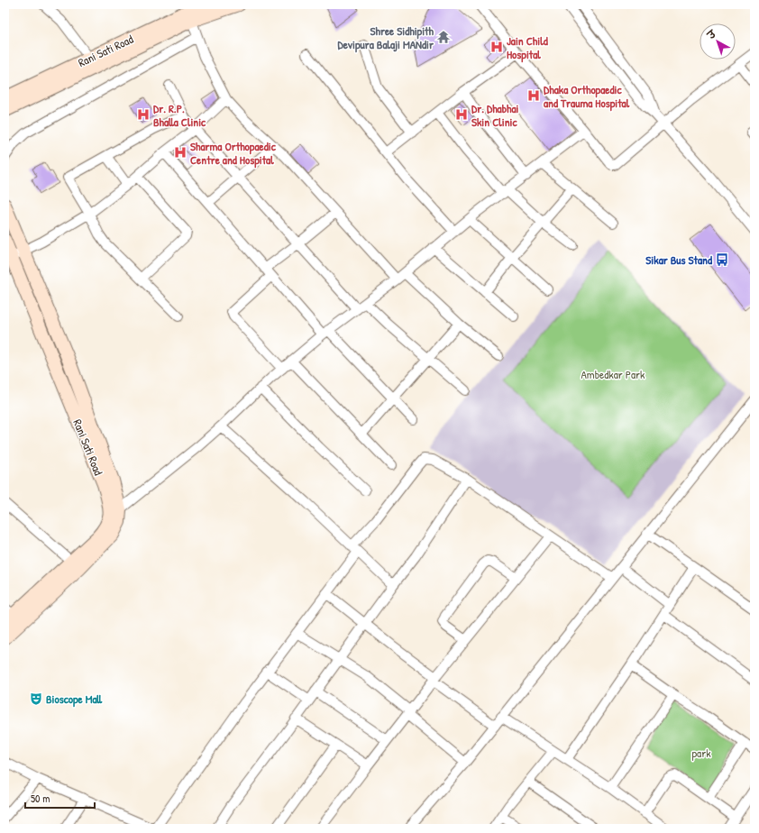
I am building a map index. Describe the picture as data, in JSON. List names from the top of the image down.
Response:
{
  "streets": {
    "street": ["Rani Sati Road"]
  },
  "parks": ["Ambedkar Park", "park"],
  "places": {
    "temple": ["Shree Sidhipith Devipura Balaji MANdir"],
    "hospital": [
      "Jain Child Hospital",
      "Dhaka Orthopaedic and Trauma Hospital",
      "Dr. R.P. Bhalla Clinic",
      "Dr. Dhabhai Skin Clinic",
      "Sharma Orthopaedic Centre and Hospital"
    ],
    "bus stop": ["Sikar Bus Stand"],
    "theatre": ["Bioscope Mall"]
  },
  "scale_bar": "50 m",
  "north": "top left"
}
